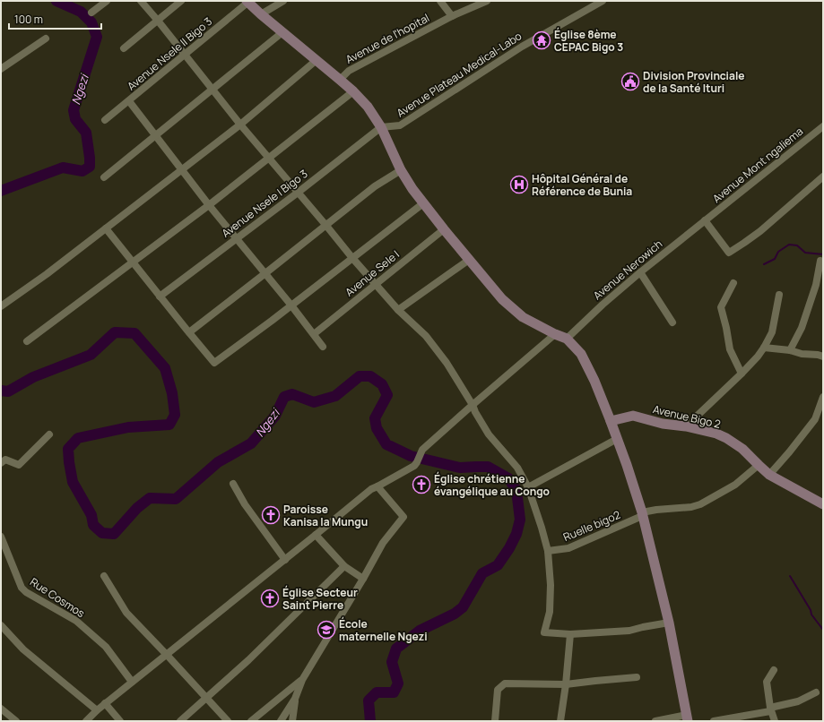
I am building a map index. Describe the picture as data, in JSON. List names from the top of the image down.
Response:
{
  "streets": {
    "street": [
      "Avenue de l'hopital",
      "Avenue Nsele II Bigo 3",
      "Avenue Plateau Medical-Labo",
      "Avenue Mont ngaliema",
      "Avenue Nsele I Bigo 3",
      "Avenue Nerowich",
      "Avenue Sele I",
      "Avenue Bigo 2",
      "Ruelle bigo2",
      "Rue Cosmos"
    ]
  },
  "crossings": [
    ["Avenue Plateau Medical-Labo", "Avenue Nsele I Bigo 3"],
    ["Avenue Mont ngaliema", "Avenue Nerowich"],
    ["Avenue Bigo 2", "Ruelle bigo2"]
  ],
  "water": ["Ngezi"],
  "places": {
    "temple": ["Église 8ème CEPAC Bigo 3"],
    "public building": ["Division Provinciale de la Santé Ituri"],
    "hospital": ["Hôpital Général de Référence de Bunia"],
    "church": ["Église chrétienne évangélique au Congo", "Paroisse Kanisa la Mungu", "Église Secteur Saint Pierre"],
    "school or university": ["École maternelle Ngezi"]
  },
  "scale_bar": "100 m"
}
